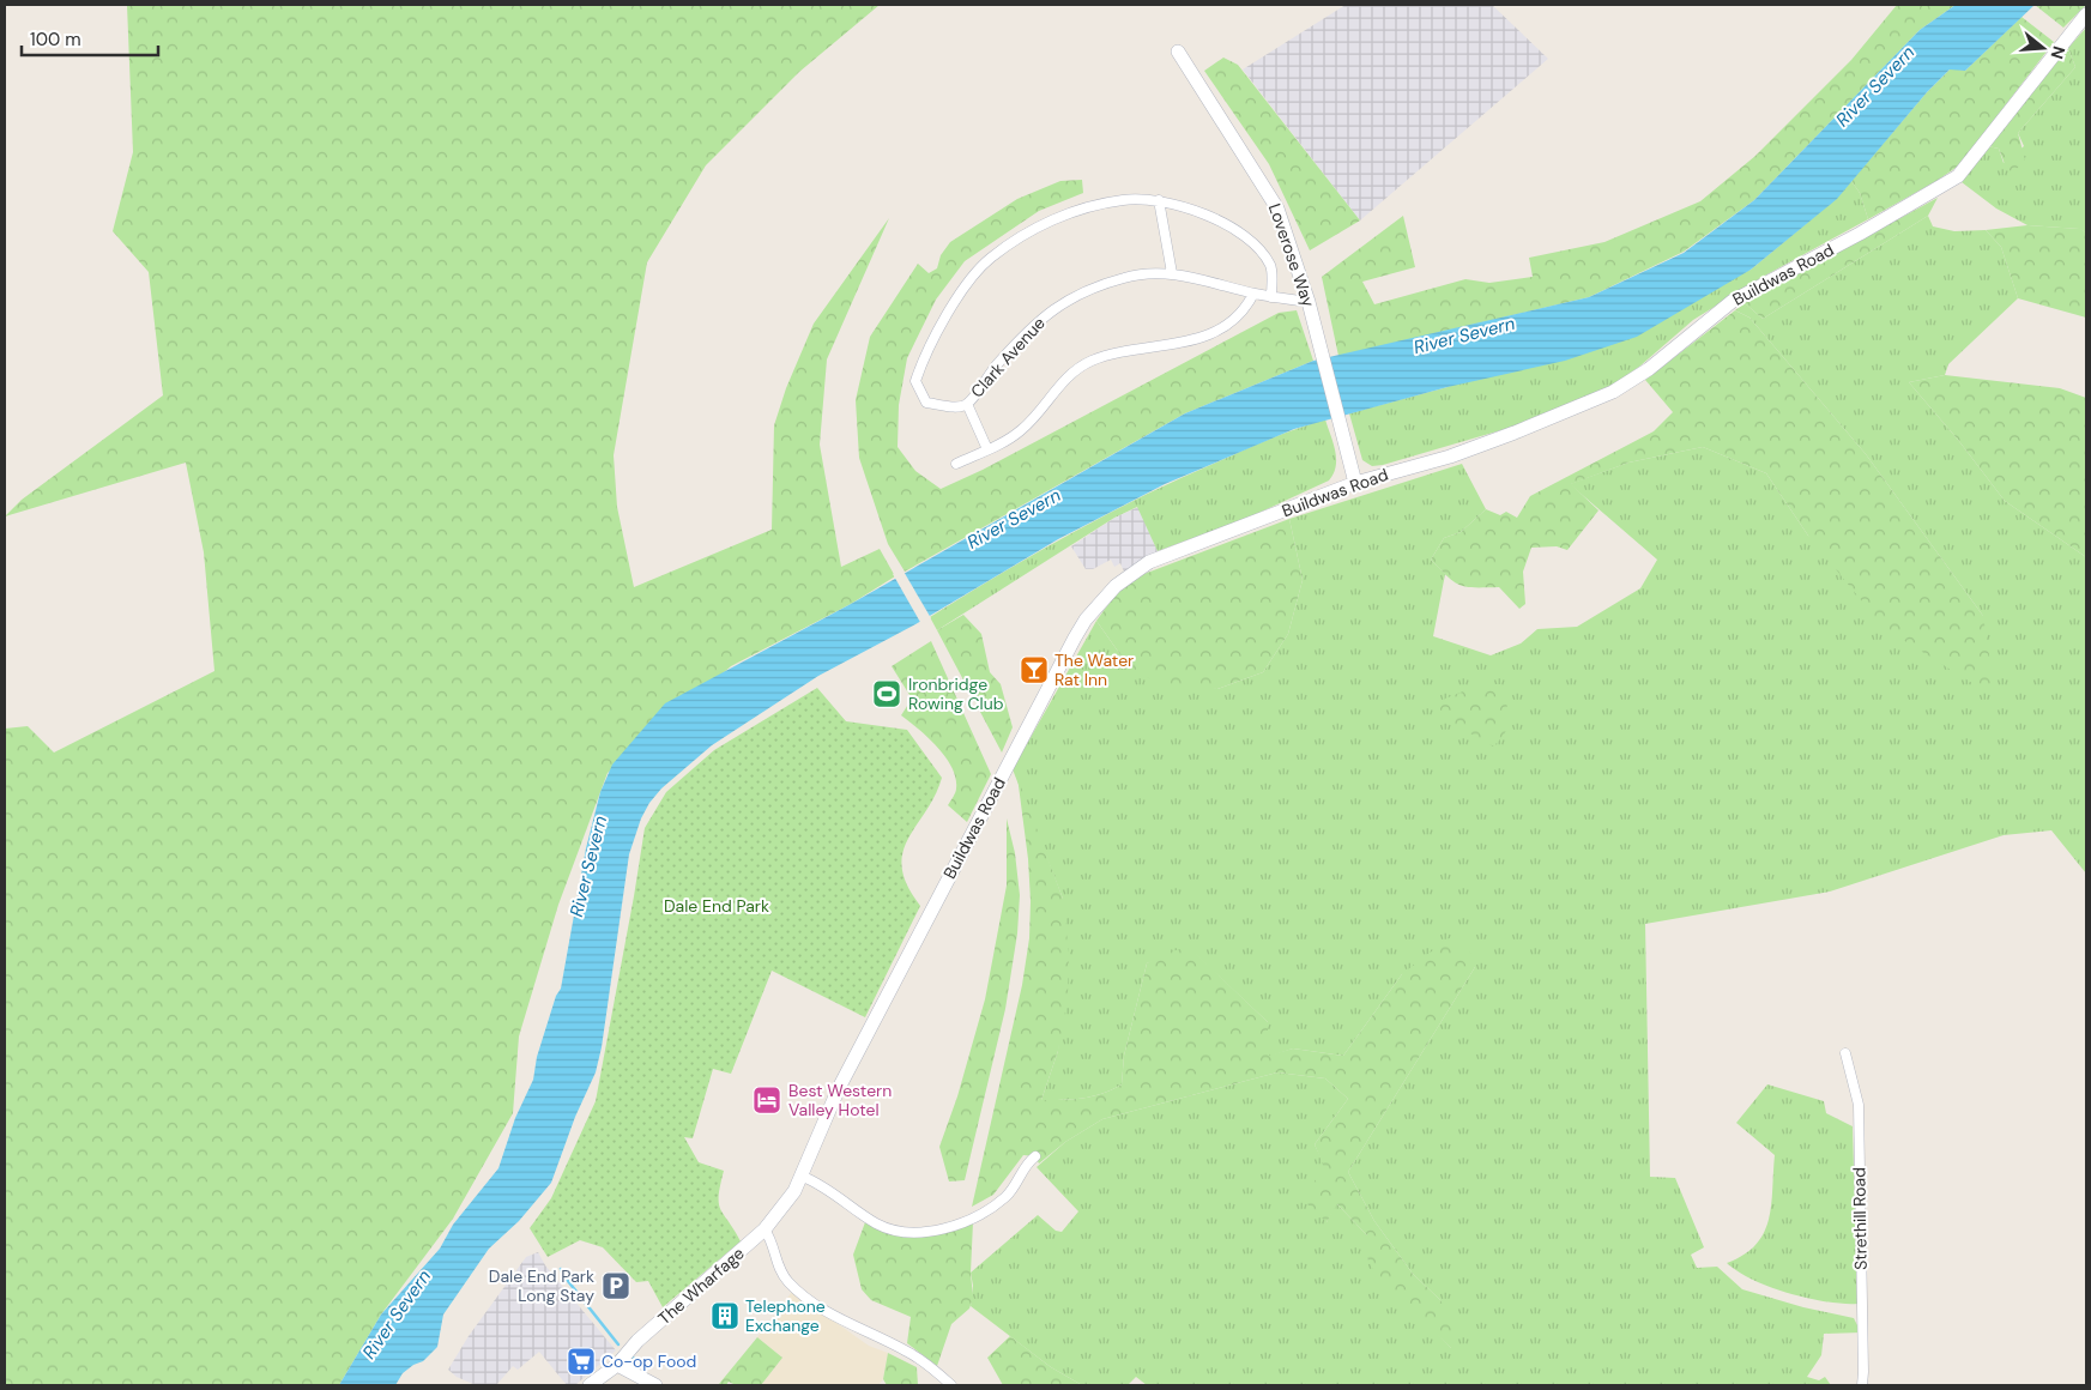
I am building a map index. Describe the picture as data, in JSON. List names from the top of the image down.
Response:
{
  "streets": {
    "street": [
      "Loverose Way",
      "Buildwas Road",
      "Clark Avenue",
      "Strethill Road",
      "The Wharfage"
    ]
  },
  "crossings": [
    ["Loverose Way", "Buildwas Road"],
    ["Loverose Way", "Clark Avenue"],
    ["Buildwas Road", "The Wharfage"]
  ],
  "water": ["River Severn"],
  "parks": ["Dale End Park"],
  "places": {
    "bar": ["The Water Rat Inn"],
    "sports": ["Ironbridge Rowing Club"],
    "hotel": ["Best Western Valley Hotel"],
    "parking": ["Dale End Park Long Stay"],
    "building": ["Telephone Exchange"],
    "supermarket": ["Co-op Food"]
  },
  "scale_bar": "100 m",
  "north": "right"
}
